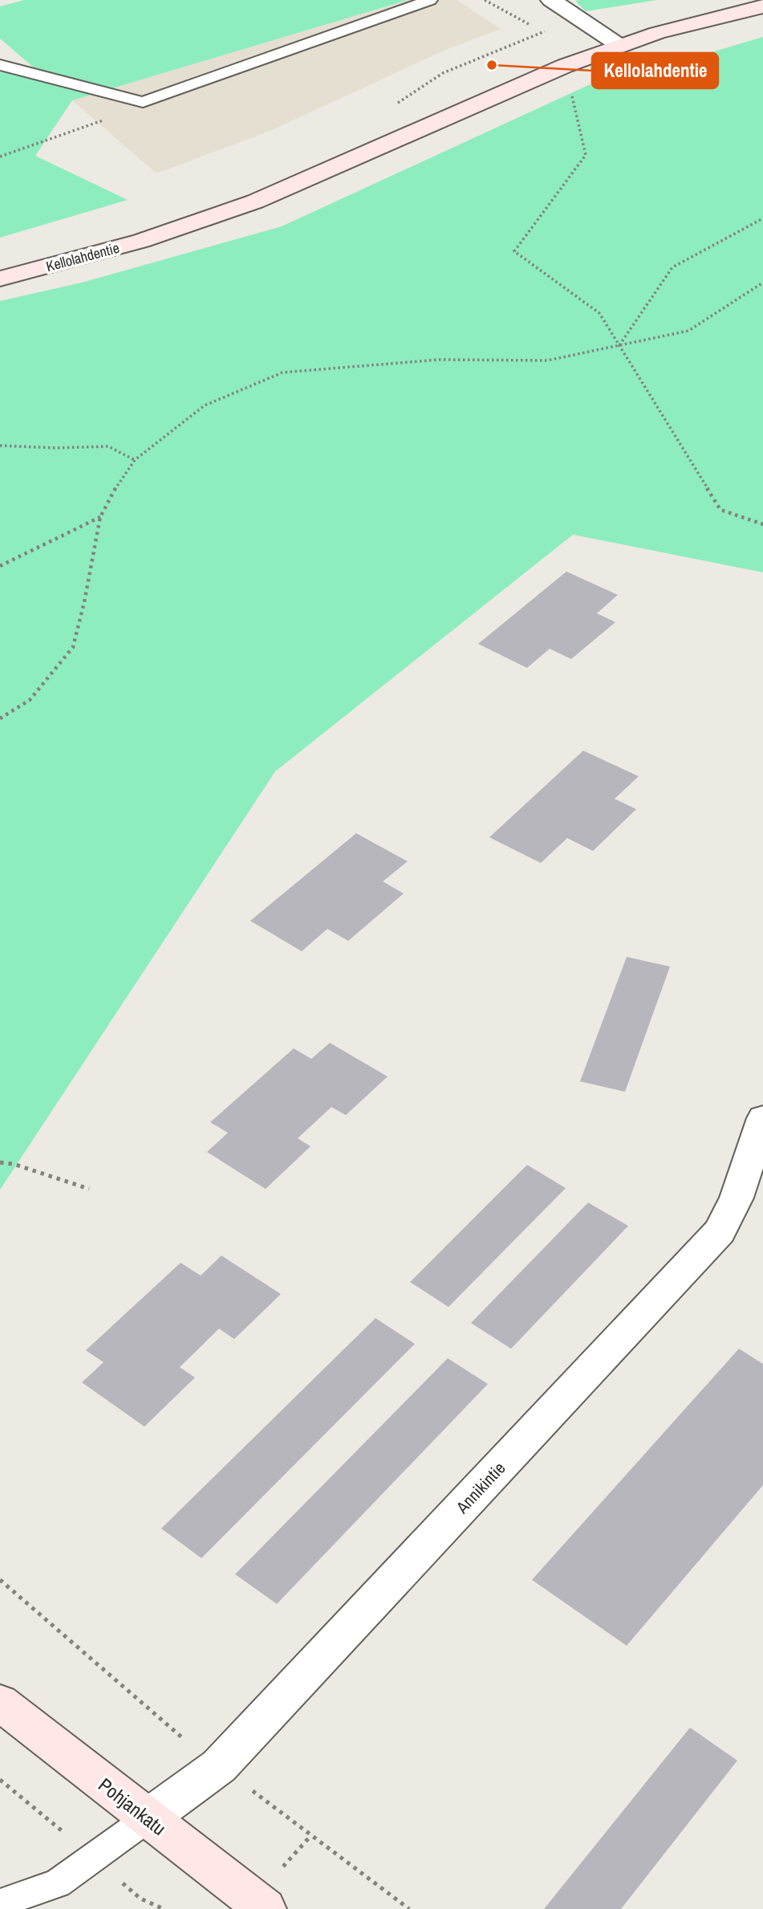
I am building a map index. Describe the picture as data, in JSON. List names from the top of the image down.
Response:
{
  "streets": {
    "street": ["Kellolahdentie", "Annikintie", "Pohjankatu"]
  },
  "crossings": [
    ["Annikintie", "Pohjankatu"]
  ],
  "places": ["Kellolahdentie"]
}
